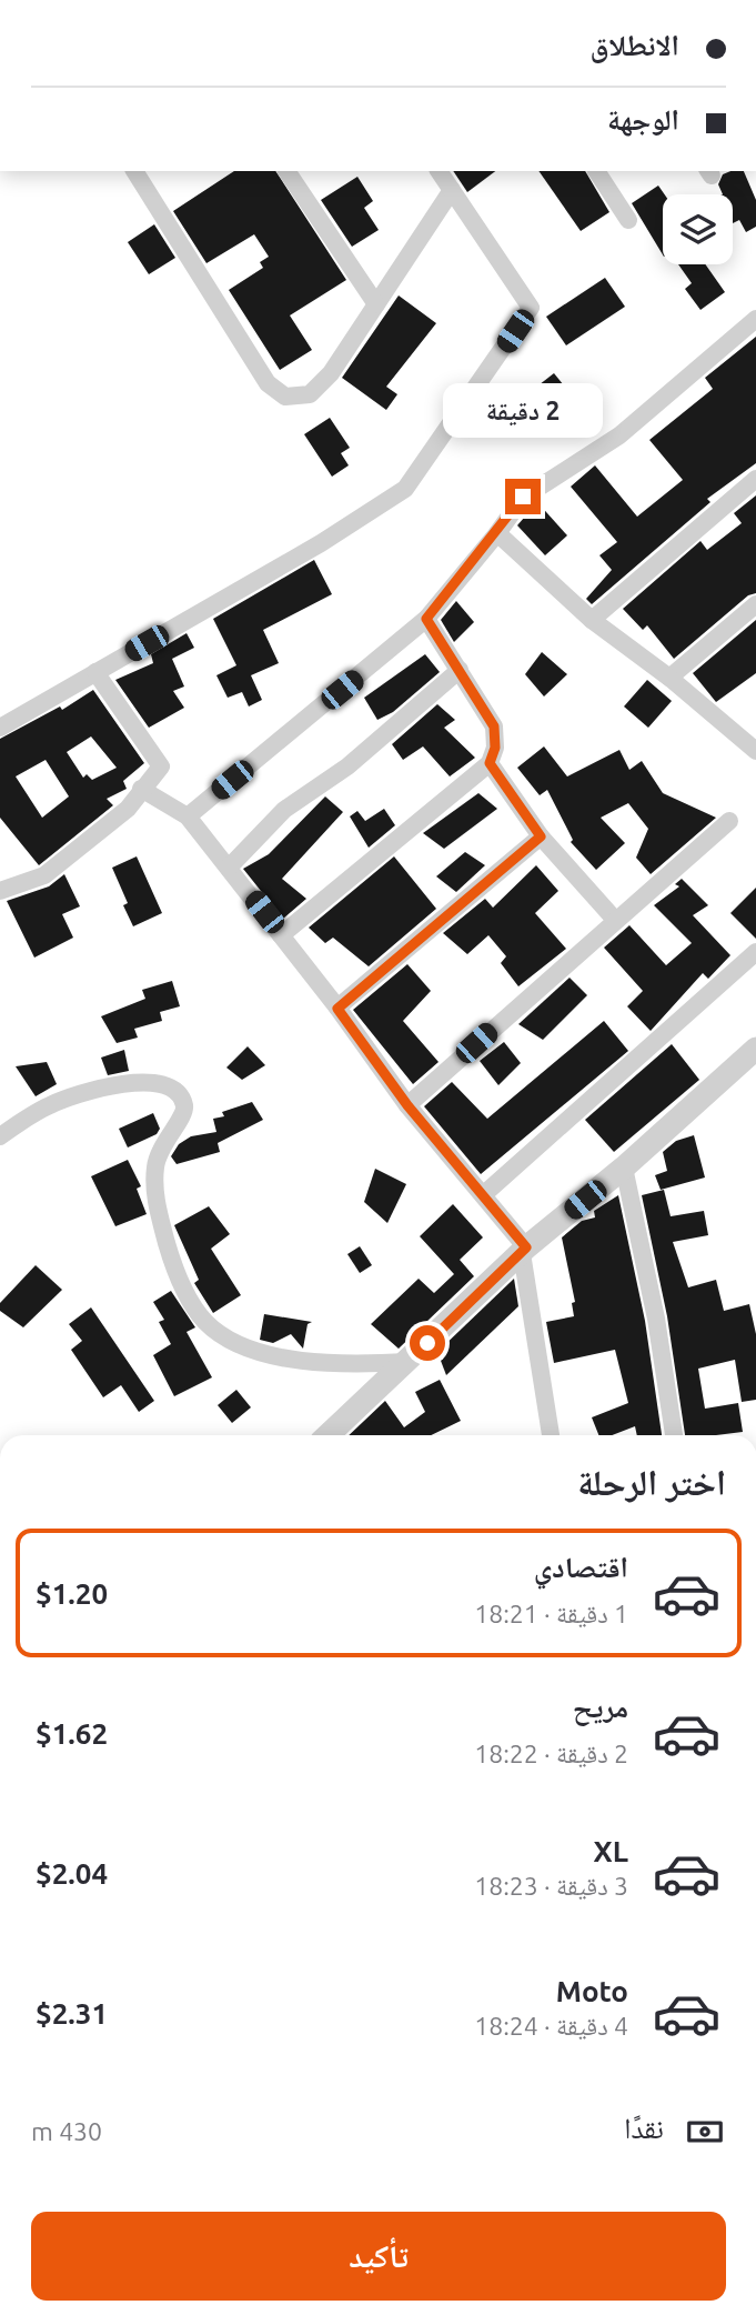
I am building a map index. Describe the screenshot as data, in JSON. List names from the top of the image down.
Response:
{
  "page": {
    "banner": ["الانطلاق", "الوجهة"],
    "bubble": "2 دقيقة",
    "heading": "اختر الرحلة",
    "list": [
      {
        "name": "اقتصادي",
        "note": "1 دقيقة · 18:21",
        "value": "$1.20"
      },
      {
        "name": "مريح",
        "note": "2 دقيقة · 18:22",
        "value": "$1.62"
      },
      {
        "name": "XL",
        "note": "3 دقيقة · 18:23",
        "value": "$2.04"
      },
      {
        "name": "Moto",
        "note": "4 دقيقة · 18:24",
        "value": "$2.31"
      }
    ],
    "pay": ["نقدًا", "430 m"],
    "buttons": "تأكيد"
  }
}
